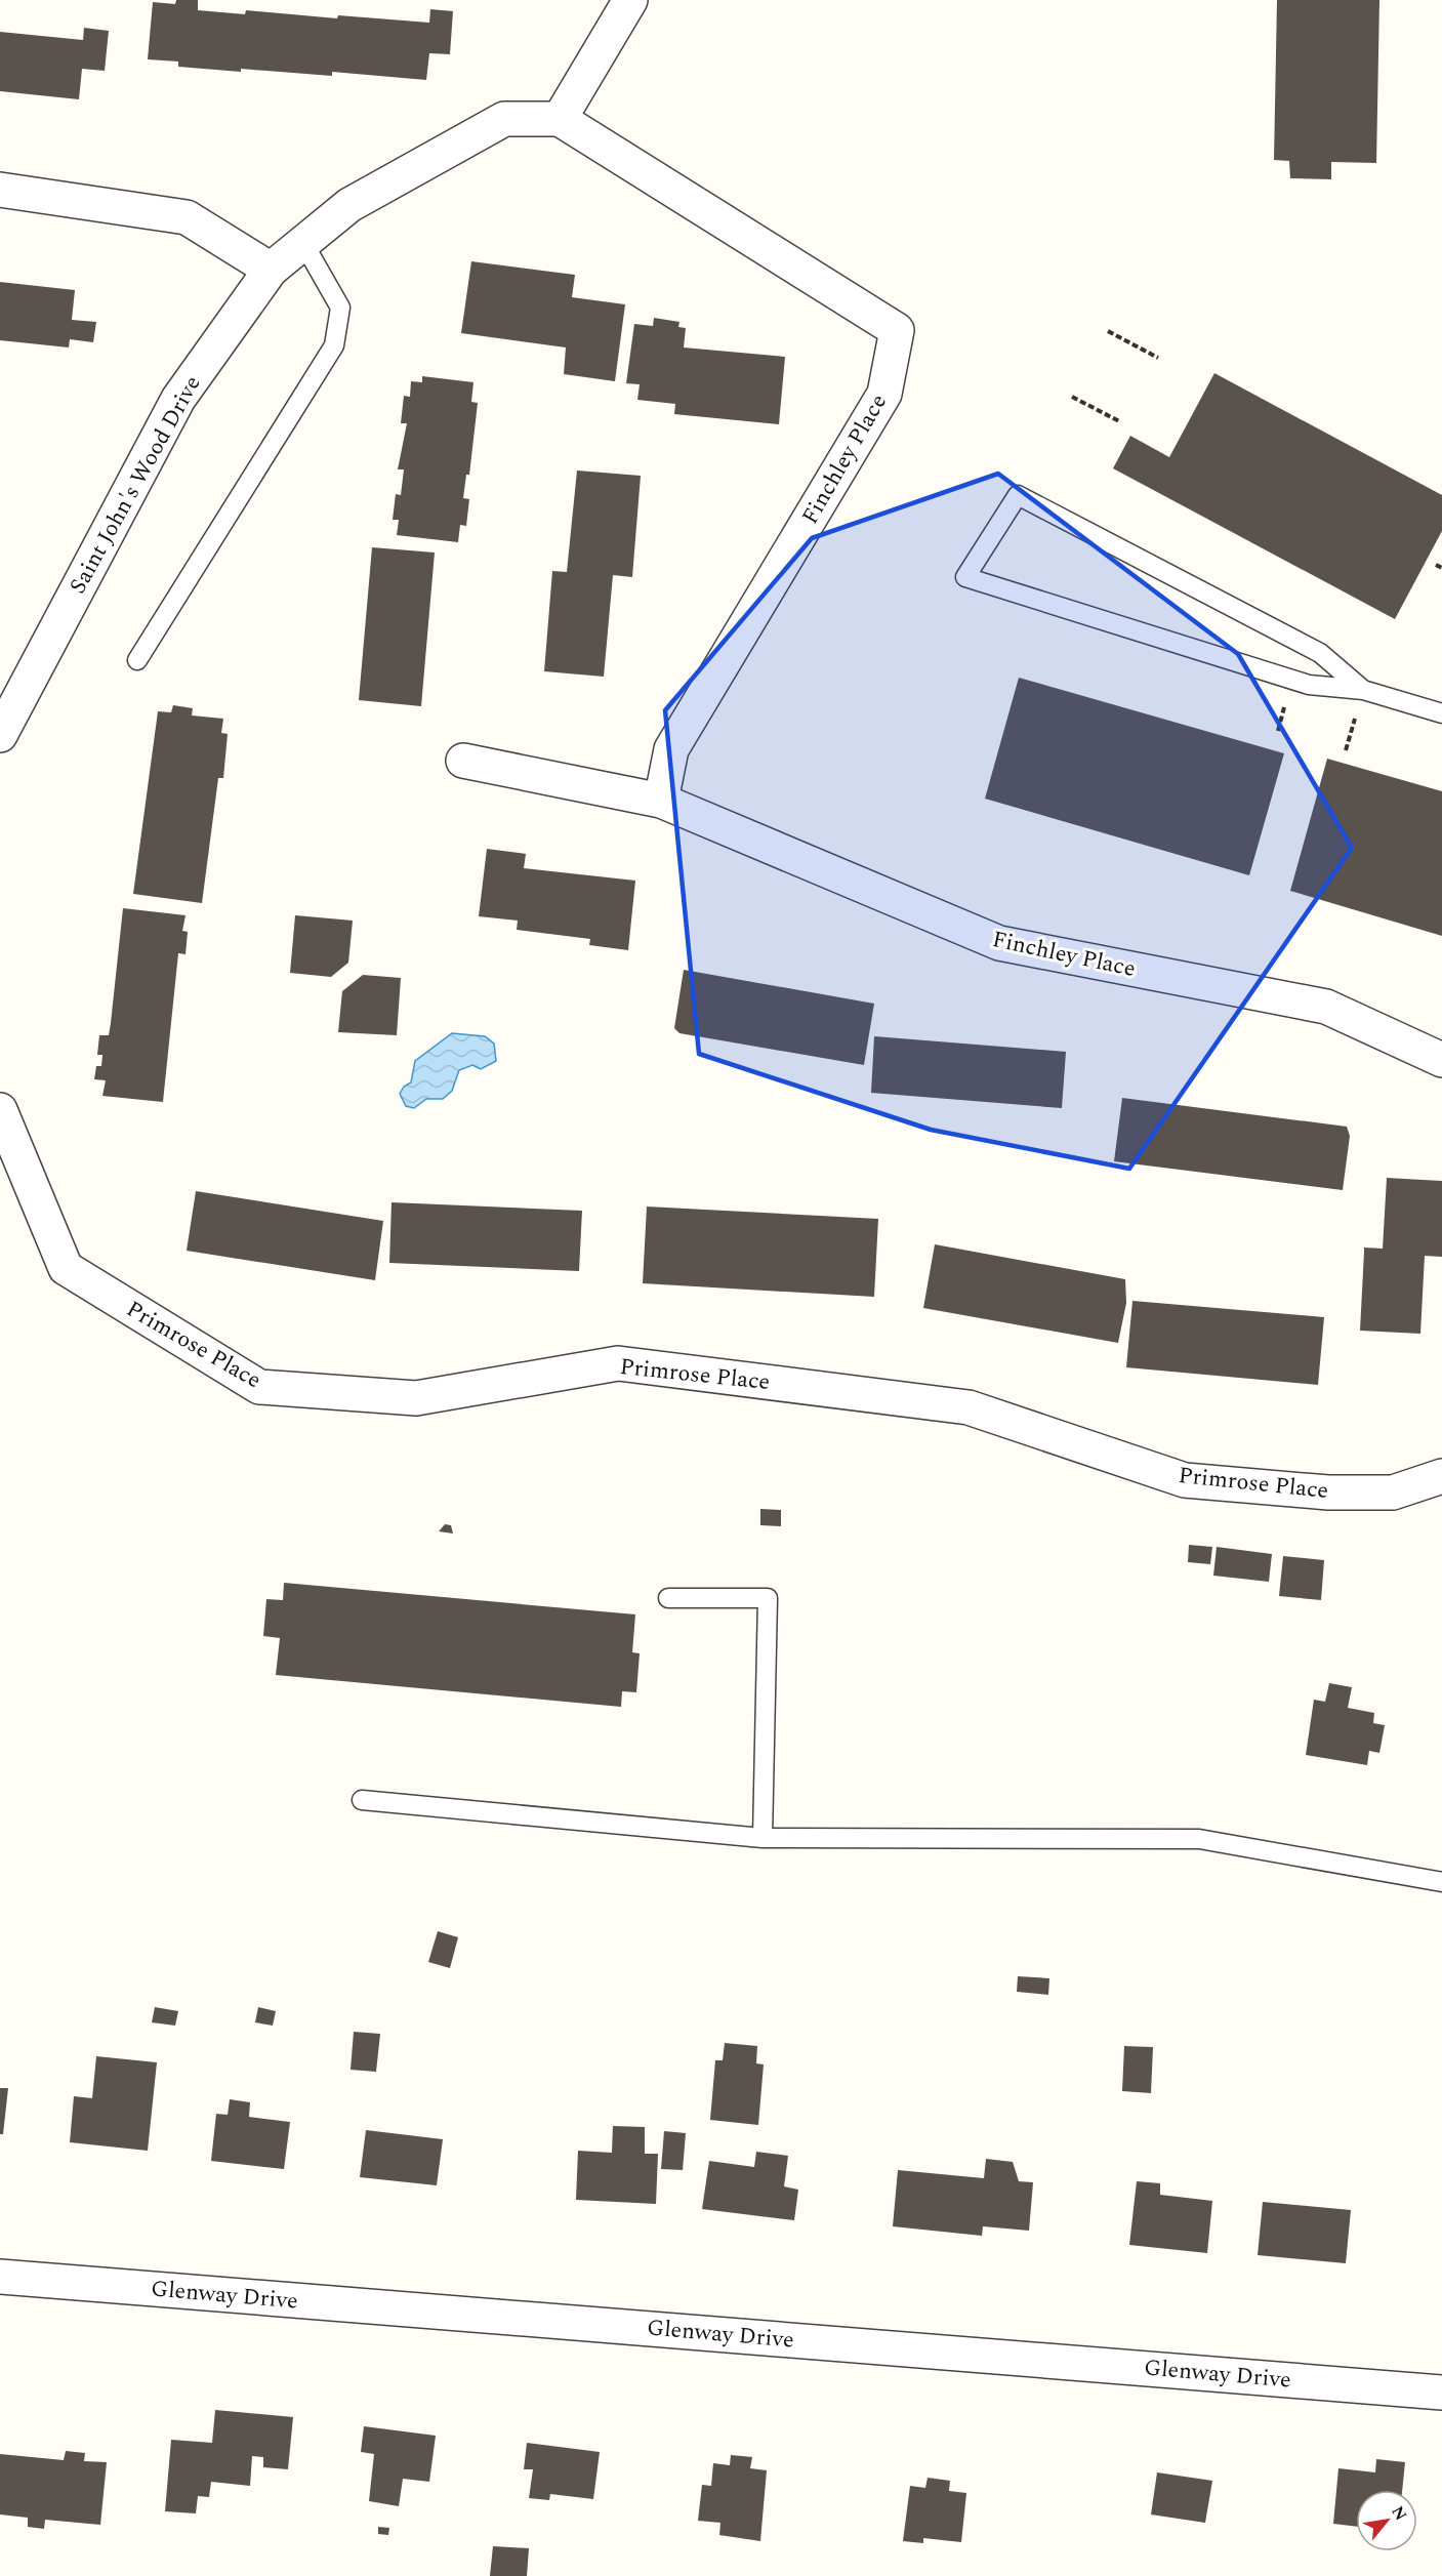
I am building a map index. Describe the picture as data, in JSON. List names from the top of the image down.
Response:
{
  "streets": {
    "street": [
      "Finchley Place",
      "Saint John's Wood Drive",
      "Primrose Place",
      "Glenway Drive"
    ]
  },
  "crossings": [
    ["Finchley Place", "Saint John's Wood Drive"]
  ],
  "north": "top right"
}
